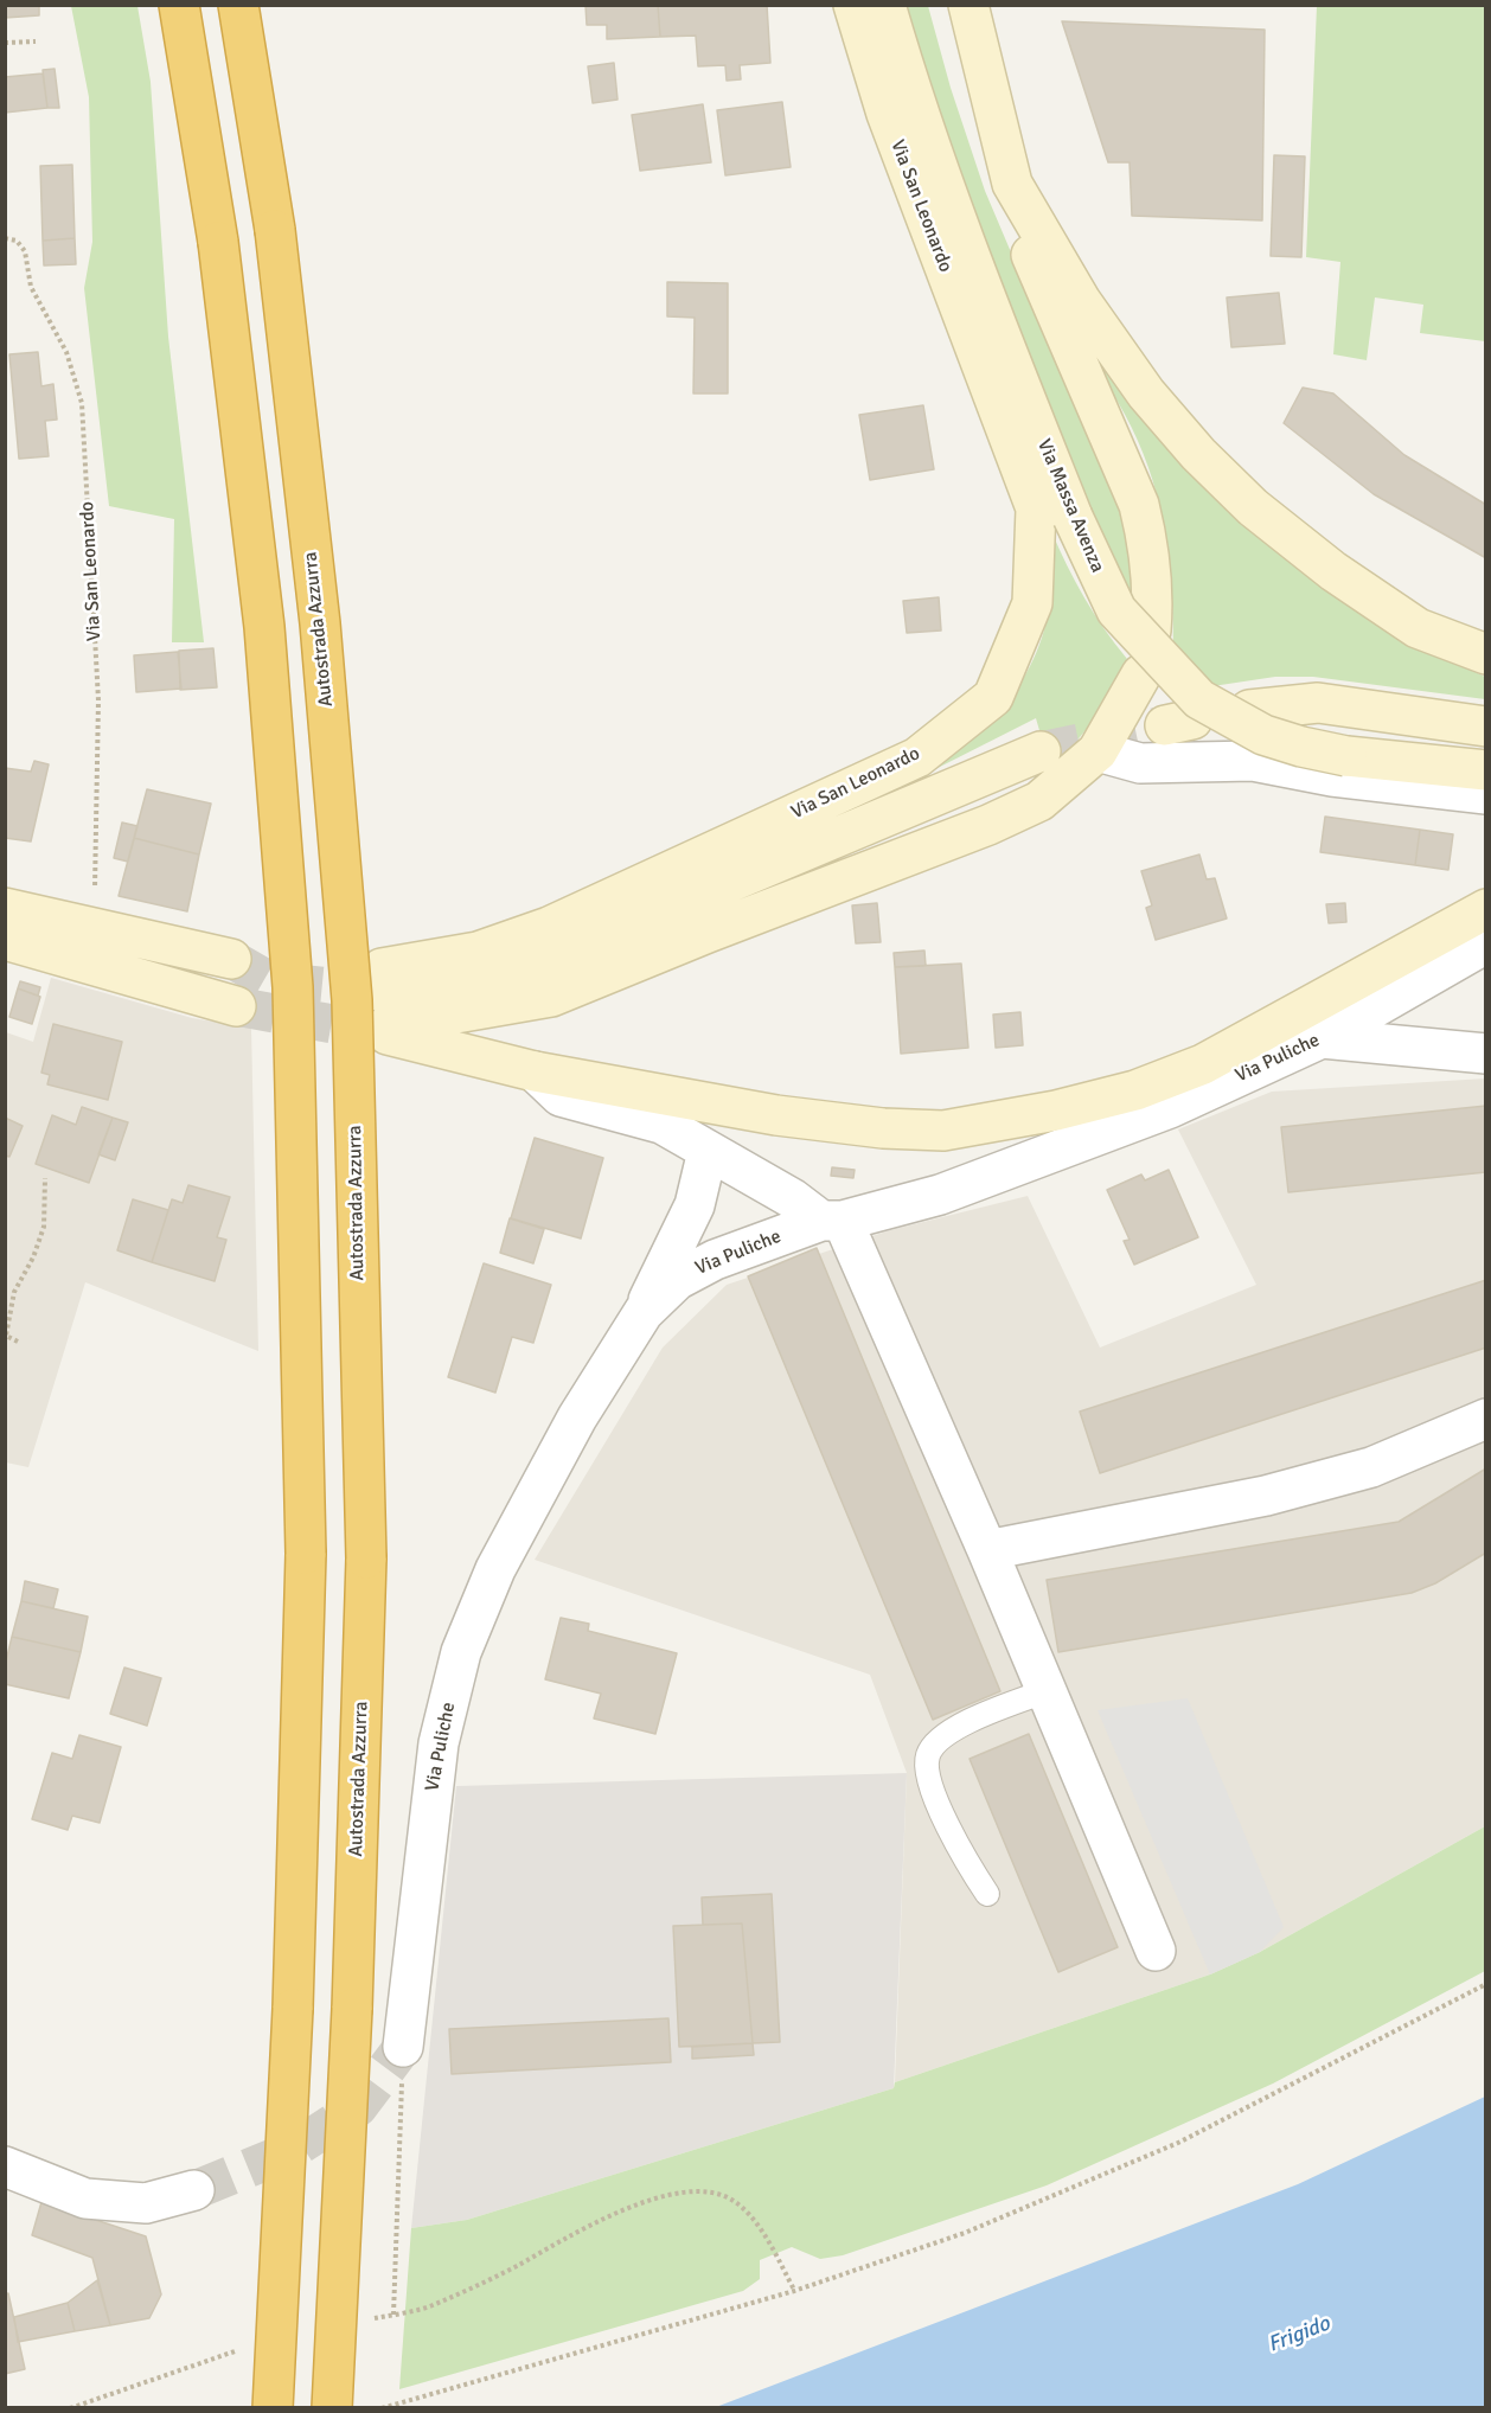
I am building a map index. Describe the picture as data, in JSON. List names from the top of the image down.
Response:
{
  "streets": {
    "highway": ["Autostrada Azzurra"],
    "main road": ["Via San Leonardo", "Via Massa Avenza"],
    "street": ["Via Puliche"]
  },
  "water": ["Frigido"]
}
